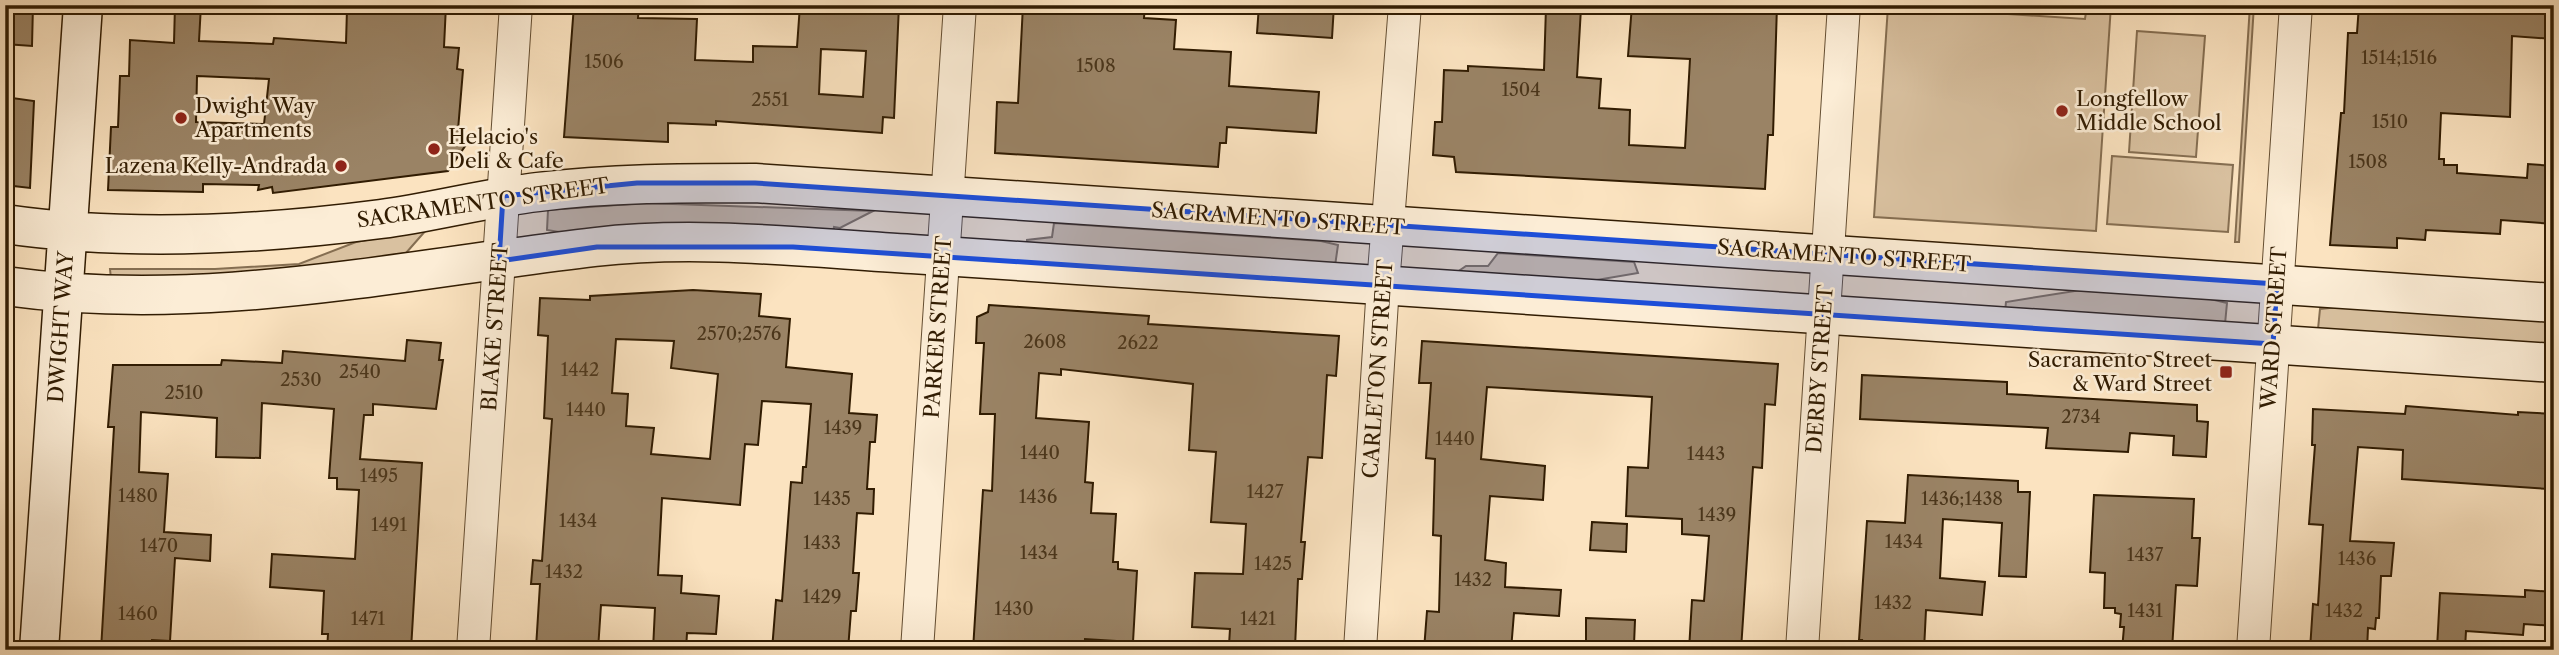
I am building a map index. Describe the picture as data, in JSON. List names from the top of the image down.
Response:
{
  "streets": {
    "street": [
      "SACRAMENTO STREET",
      "DWIGHT WAY",
      "BLAKE STREET",
      "PARKER STREET",
      "WARD STREET",
      "CARLETON STREET",
      "DERBY STREET"
    ]
  },
  "crossings": [
    ["SACRAMENTO STREET", "DWIGHT WAY"],
    ["SACRAMENTO STREET", "BLAKE STREET"],
    ["SACRAMENTO STREET", "PARKER STREET"],
    ["SACRAMENTO STREET", "WARD STREET"],
    ["SACRAMENTO STREET", "CARLETON STREET"],
    ["SACRAMENTO STREET", "DERBY STREET"]
  ],
  "places": {
    "other": [
      "Longfellow Middle School",
      "Dwight Way Apartments",
      "Helacio's Deli & Cafe",
      "Lazena Kelly-Andrada"
    ],
    "transit": ["Sacramento Street & Ward Street"]
  },
  "house_numbers": [
    "1514;1516",
    "1506",
    "1508",
    "1504",
    "2551",
    "1510",
    "1508",
    "2570;2576",
    "2608",
    "2622",
    "1442",
    "2540",
    "2530",
    "2510",
    "1440",
    "2734",
    "1439",
    "1440",
    "1440",
    "1443",
    "1495",
    "1427",
    "1480",
    "1436",
    "1435",
    "1436;1438",
    "1439",
    "1434",
    "1491",
    "1434",
    "1433",
    "1470",
    "1434",
    "1437",
    "1436",
    "1425",
    "1432",
    "1432",
    "1429",
    "1432",
    "1430",
    "1431",
    "1432",
    "1460",
    "1471",
    "1421"
  ]
}
